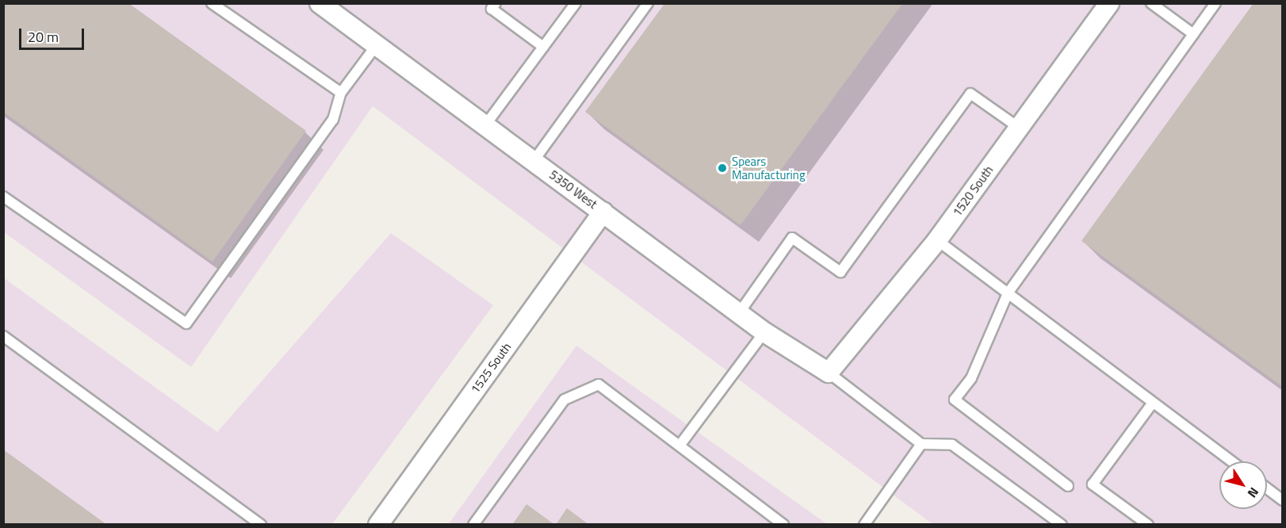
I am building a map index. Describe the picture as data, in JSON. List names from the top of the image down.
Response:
{
  "streets": {
    "street": ["5350 West", "1520 South", "1525 South"]
  },
  "crossings": [
    ["5350 West", "1520 South"],
    ["5350 West", "1525 South"]
  ],
  "places": ["Spears Manufacturing"],
  "scale_bar": "20 m",
  "north": "bottom right"
}
